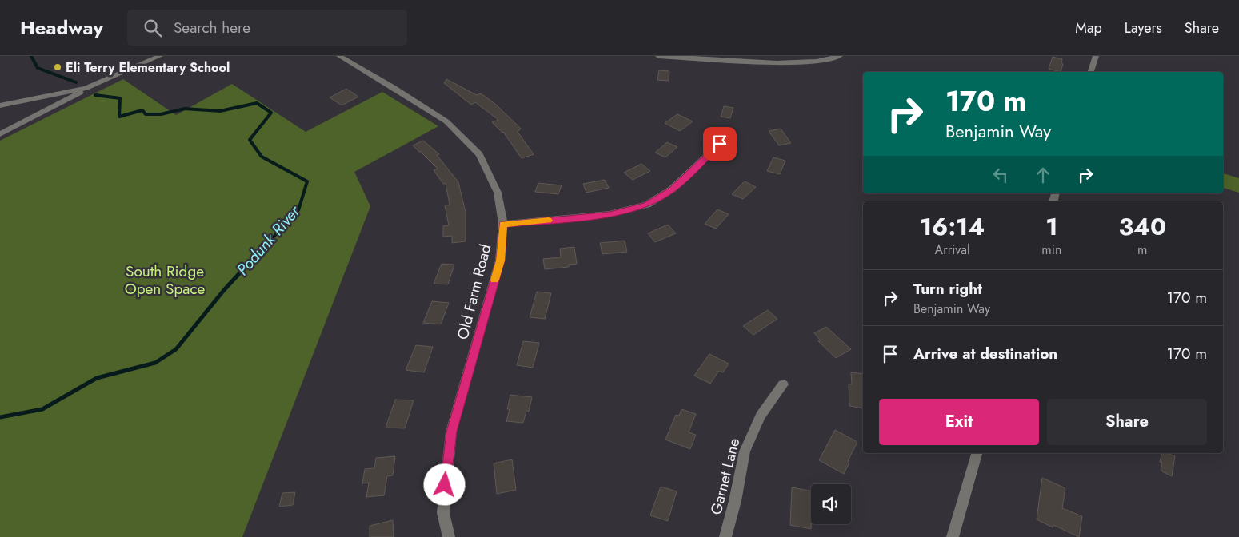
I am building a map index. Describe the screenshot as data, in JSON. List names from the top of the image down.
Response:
{
  "streets": {
    "street": ["Old Farm Road", "Garnet Lane"]
  },
  "water": ["Podunk River"],
  "parks": ["South Ridge Open Space"],
  "places": ["Eli Terry Elementary School"],
  "page": {
    "header": "Headway",
    "search": "Search here",
    "nav": ["Map", "Layers", "Share"],
    "turn": ["170 m", "Benjamin Way"],
    "eta": [
      "16:14",
      "Arrival",
      "1",
      "min",
      "340",
      "m"
    ],
    "list": [
      {
        "name": "Turn right",
        "note": "Benjamin Way",
        "value": "170 m"
      },
      {
        "name": "Arrive at destination",
        "value": "170 m"
      }
    ],
    "buttons": ["Exit", "Share"]
  }
}
